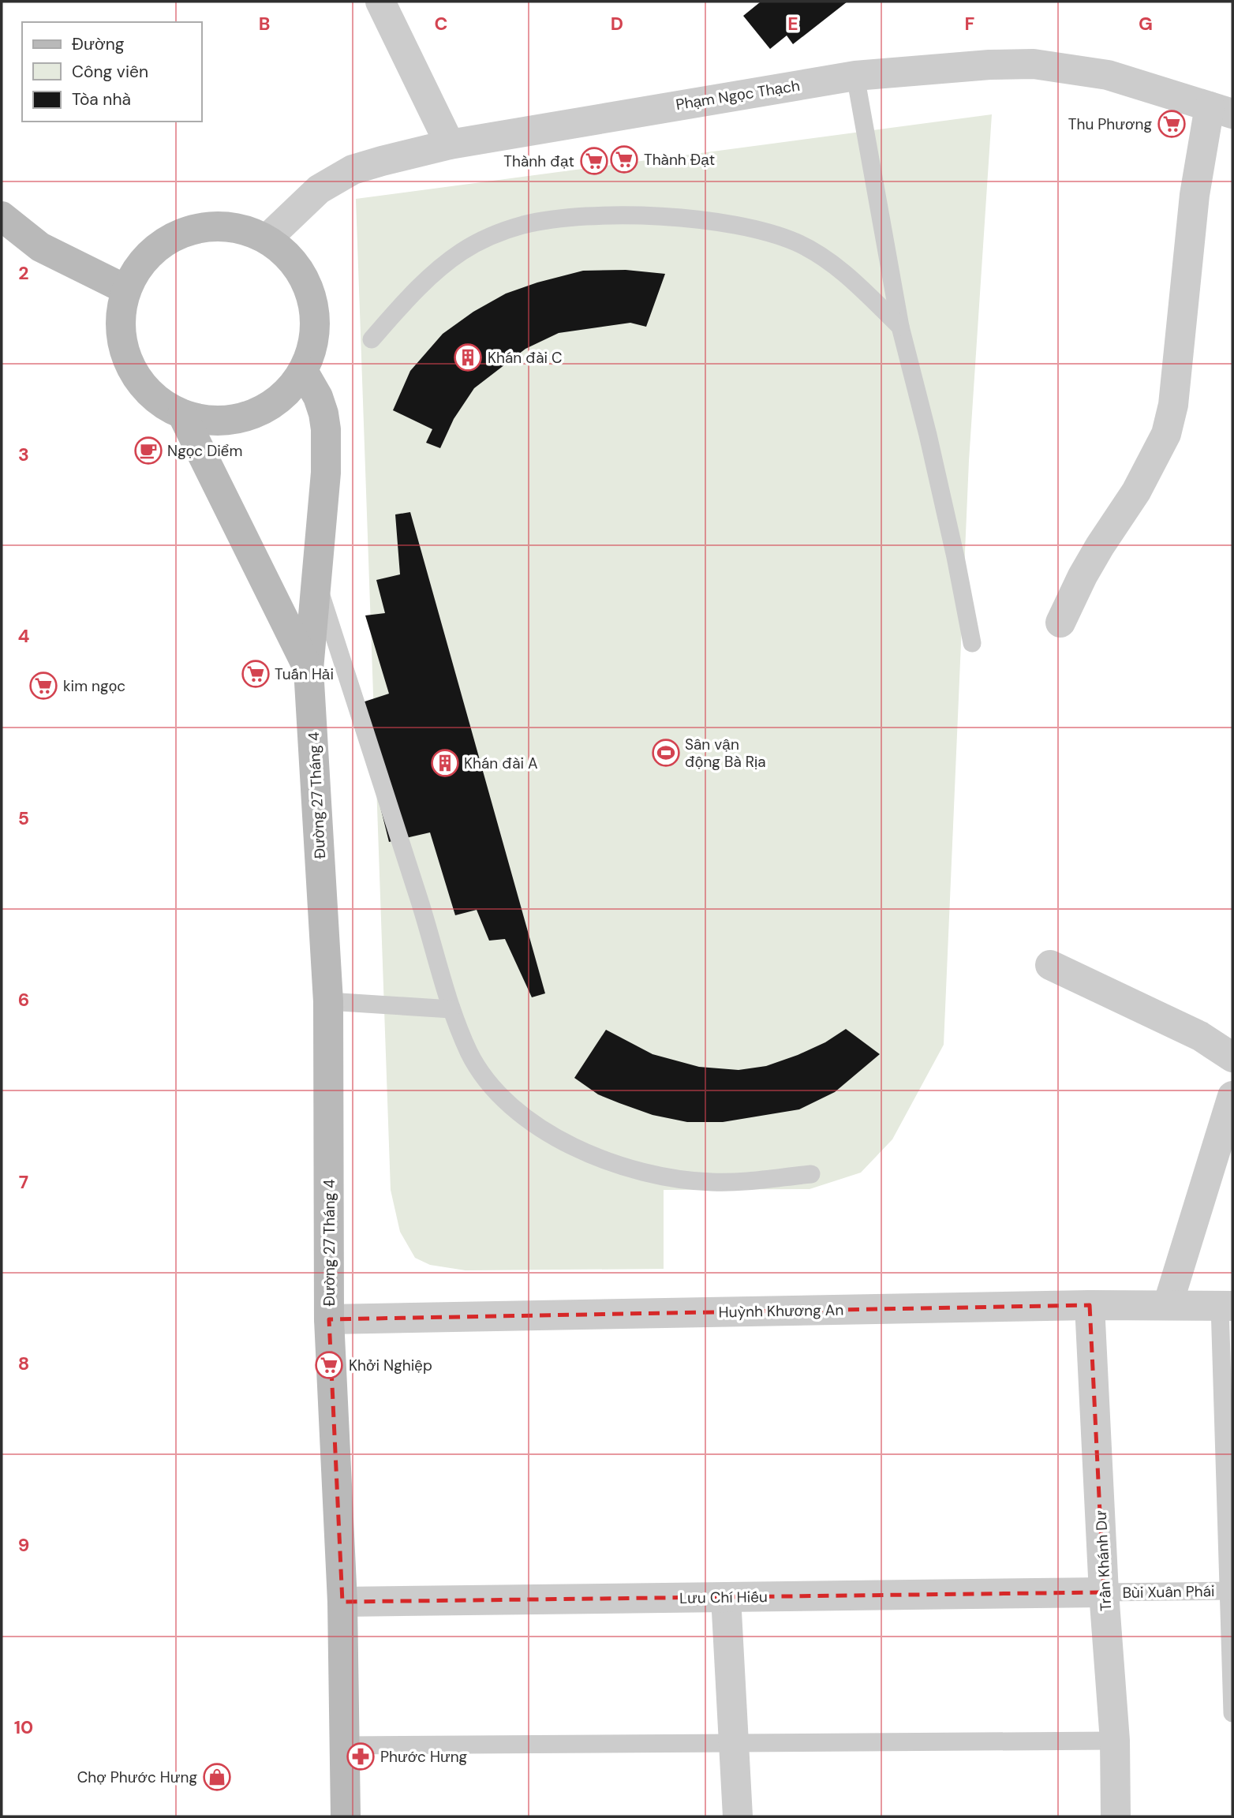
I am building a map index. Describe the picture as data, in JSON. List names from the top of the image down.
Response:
{
  "streets": {
    "street": [
      "Phạm Ngọc Thạch",
      "Đường 27 Tháng 4",
      "Huỳnh Khương An",
      "Trần Khánh Dư",
      "Lưu Chí Hiếu"
    ],
    "lane": ["Bùi Xuân Phái"]
  },
  "crossings": [
    ["Phạm Ngọc Thạch", "Đường 27 Tháng 4"],
    ["Đường 27 Tháng 4", "Huỳnh Khương An"],
    ["Đường 27 Tháng 4", "Lưu Chí Hiếu"],
    ["Huỳnh Khương An", "Trần Khánh Dư"],
    ["Trần Khánh Dư", "Bùi Xuân Phái"],
    ["Trần Khánh Dư", "Lưu Chí Hiếu"],
    ["Bùi Xuân Phái", "Lưu Chí Hiếu"]
  ],
  "places": {
    "supermarket": [
      "Thu Phương",
      "Thành Đạt",
      "Thành đạt",
      "Tuấn Hải",
      "kim ngọc",
      "Khởi Nghiệp"
    ],
    "building": ["Khán đài C", "Khán đài A"],
    "cafe": ["Ngọc Diểm"],
    "sports": ["Sân vận động Bà Rịa"],
    "pharmacy": ["Phước Hưng"],
    "shop": ["Chợ Phước Hưng"]
  },
  "legend": ["Đường", "Công viên", "Tòa nhà"],
  "grid": {
    "columns": [
      "B",
      "C",
      "D",
      "E",
      "F",
      "G"
    ],
    "rows": [
      "2",
      "3",
      "4",
      "5",
      "6",
      "7",
      "8",
      "9",
      "10"
    ]
  }
}
